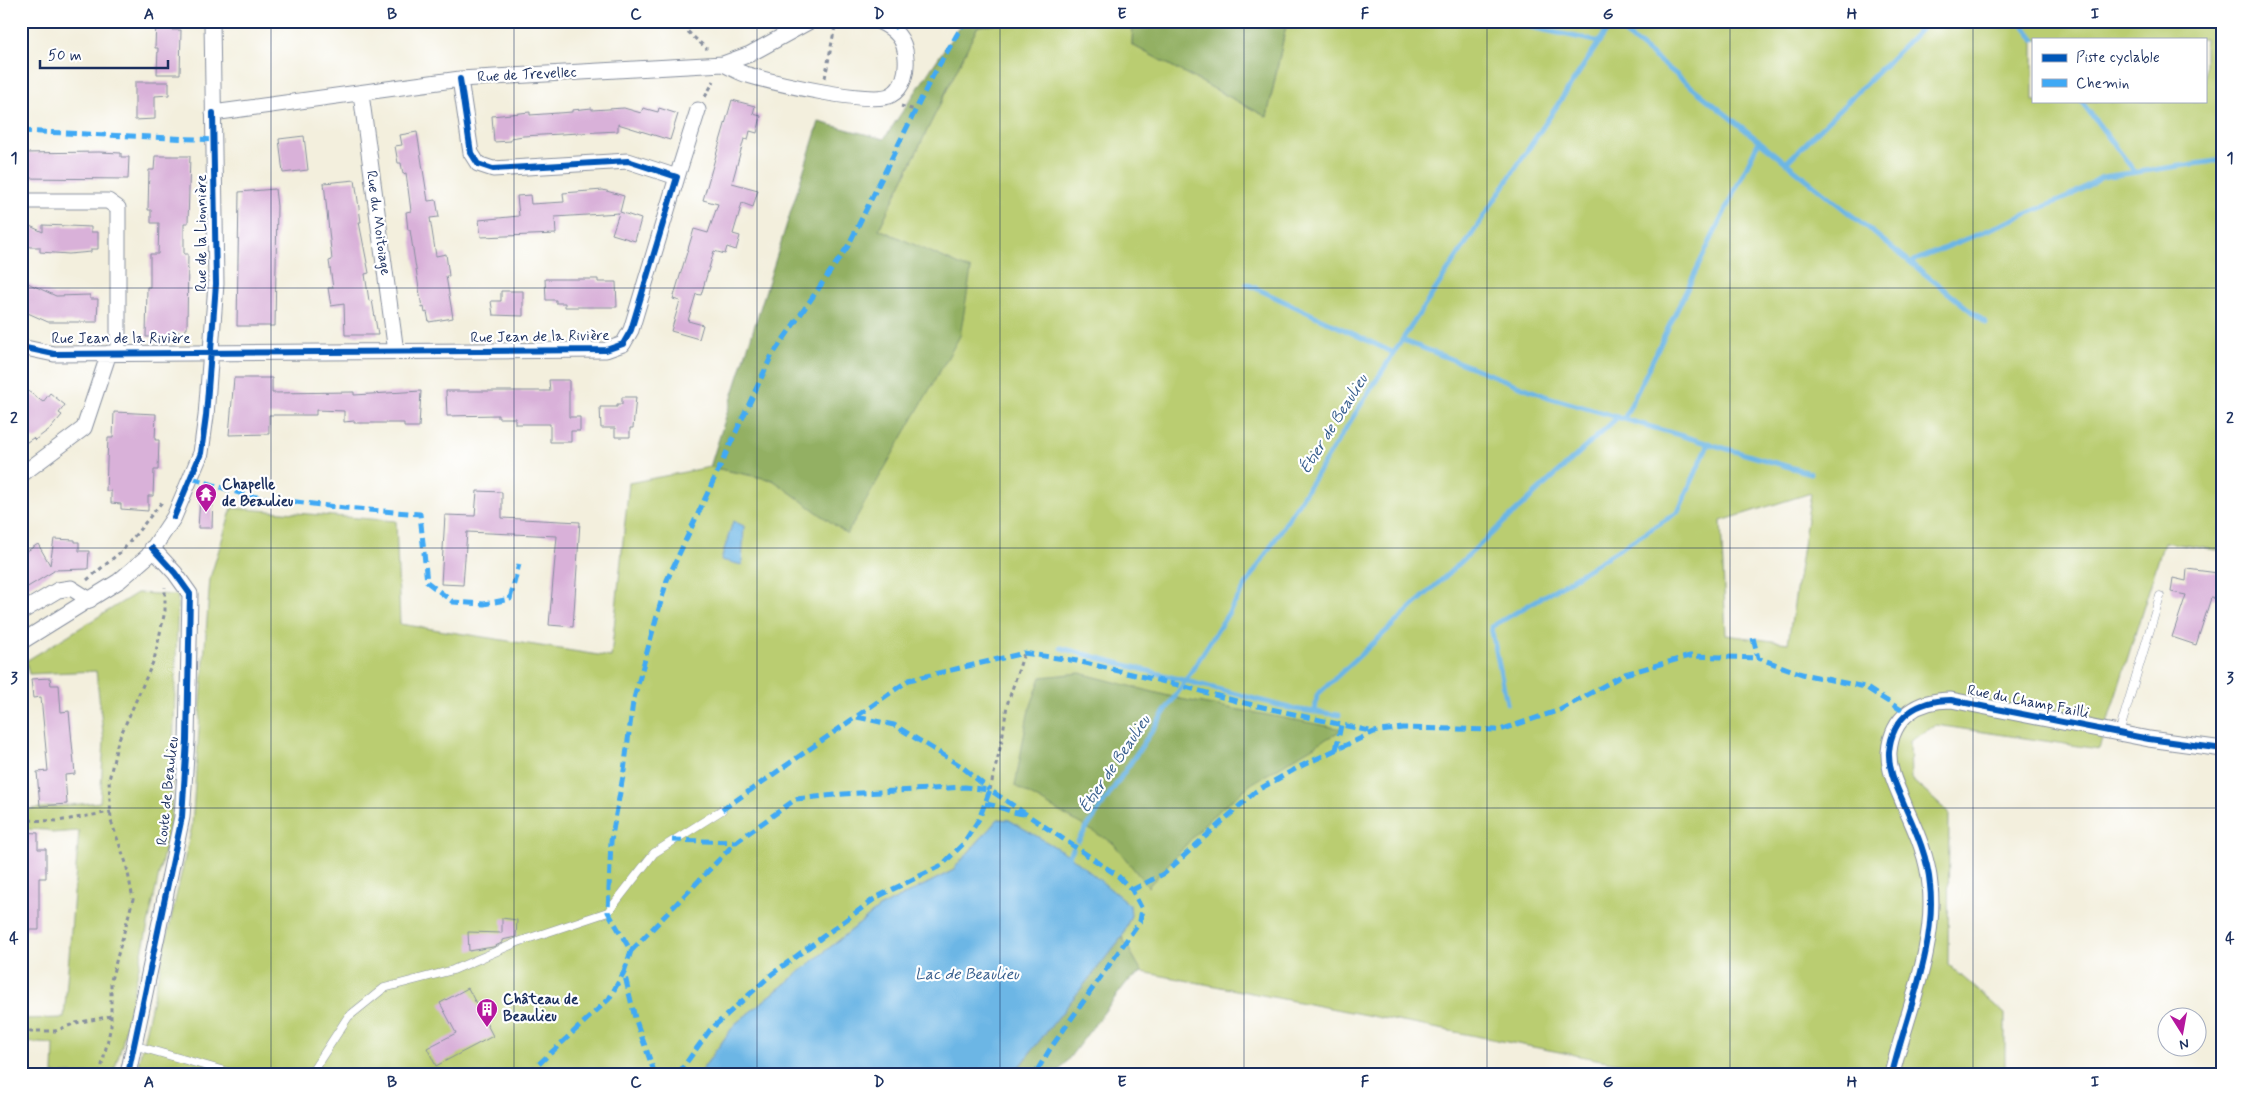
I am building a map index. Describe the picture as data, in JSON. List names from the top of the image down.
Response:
{
  "streets": {
    "street": [
      "Rue de Trevellec",
      "Rue du Moitoiage",
      "Rue de la Lionnière",
      "Rue Jean de la Rivière",
      "Rue du Champ Failli",
      "Route de Beaulieu"
    ]
  },
  "crossings": [
    ["Rue de Trevellec", "Rue du Moitoiage"],
    ["Rue de Trevellec", "Rue de la Lionnière"],
    ["Rue du Moitoiage", "Rue Jean de la Rivière"],
    ["Rue de la Lionnière", "Rue Jean de la Rivière"],
    ["Rue de la Lionnière", "Route de Beaulieu"]
  ],
  "water": ["Étier de Beaulieu", "Lac de Beaulieu"],
  "places": {
    "temple": ["Chapelle de Beaulieu"],
    "building": ["Château de Beaulieu"]
  },
  "legend": ["Piste cyclable", "Chemin"],
  "scale_bar": "50 m",
  "north": "bottom",
  "grid": {
    "columns": [
      "A",
      "B",
      "C",
      "D",
      "E",
      "F",
      "G",
      "H",
      "I"
    ],
    "rows": [
      "1",
      "2",
      "3",
      "4"
    ]
  }
}
